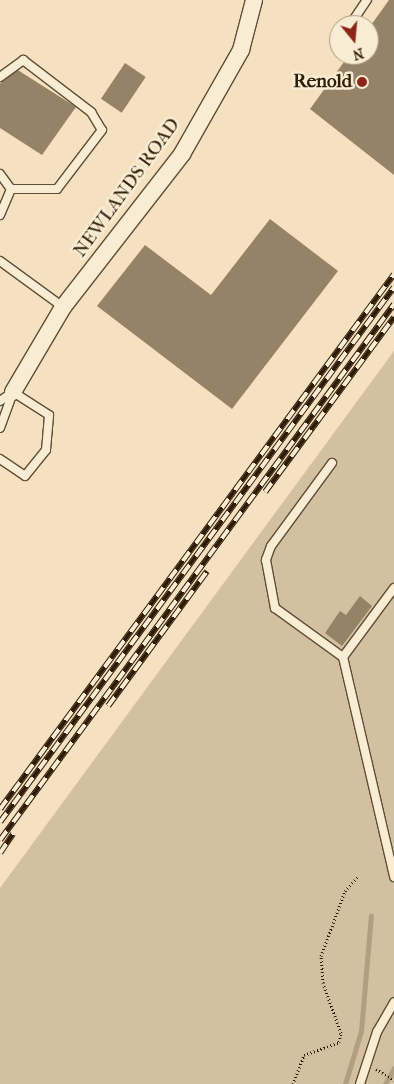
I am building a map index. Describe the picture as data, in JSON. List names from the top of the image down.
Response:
{
  "streets": {
    "street": ["NEWLANDS ROAD"]
  },
  "places": ["Renold"],
  "north": "bottom"
}
